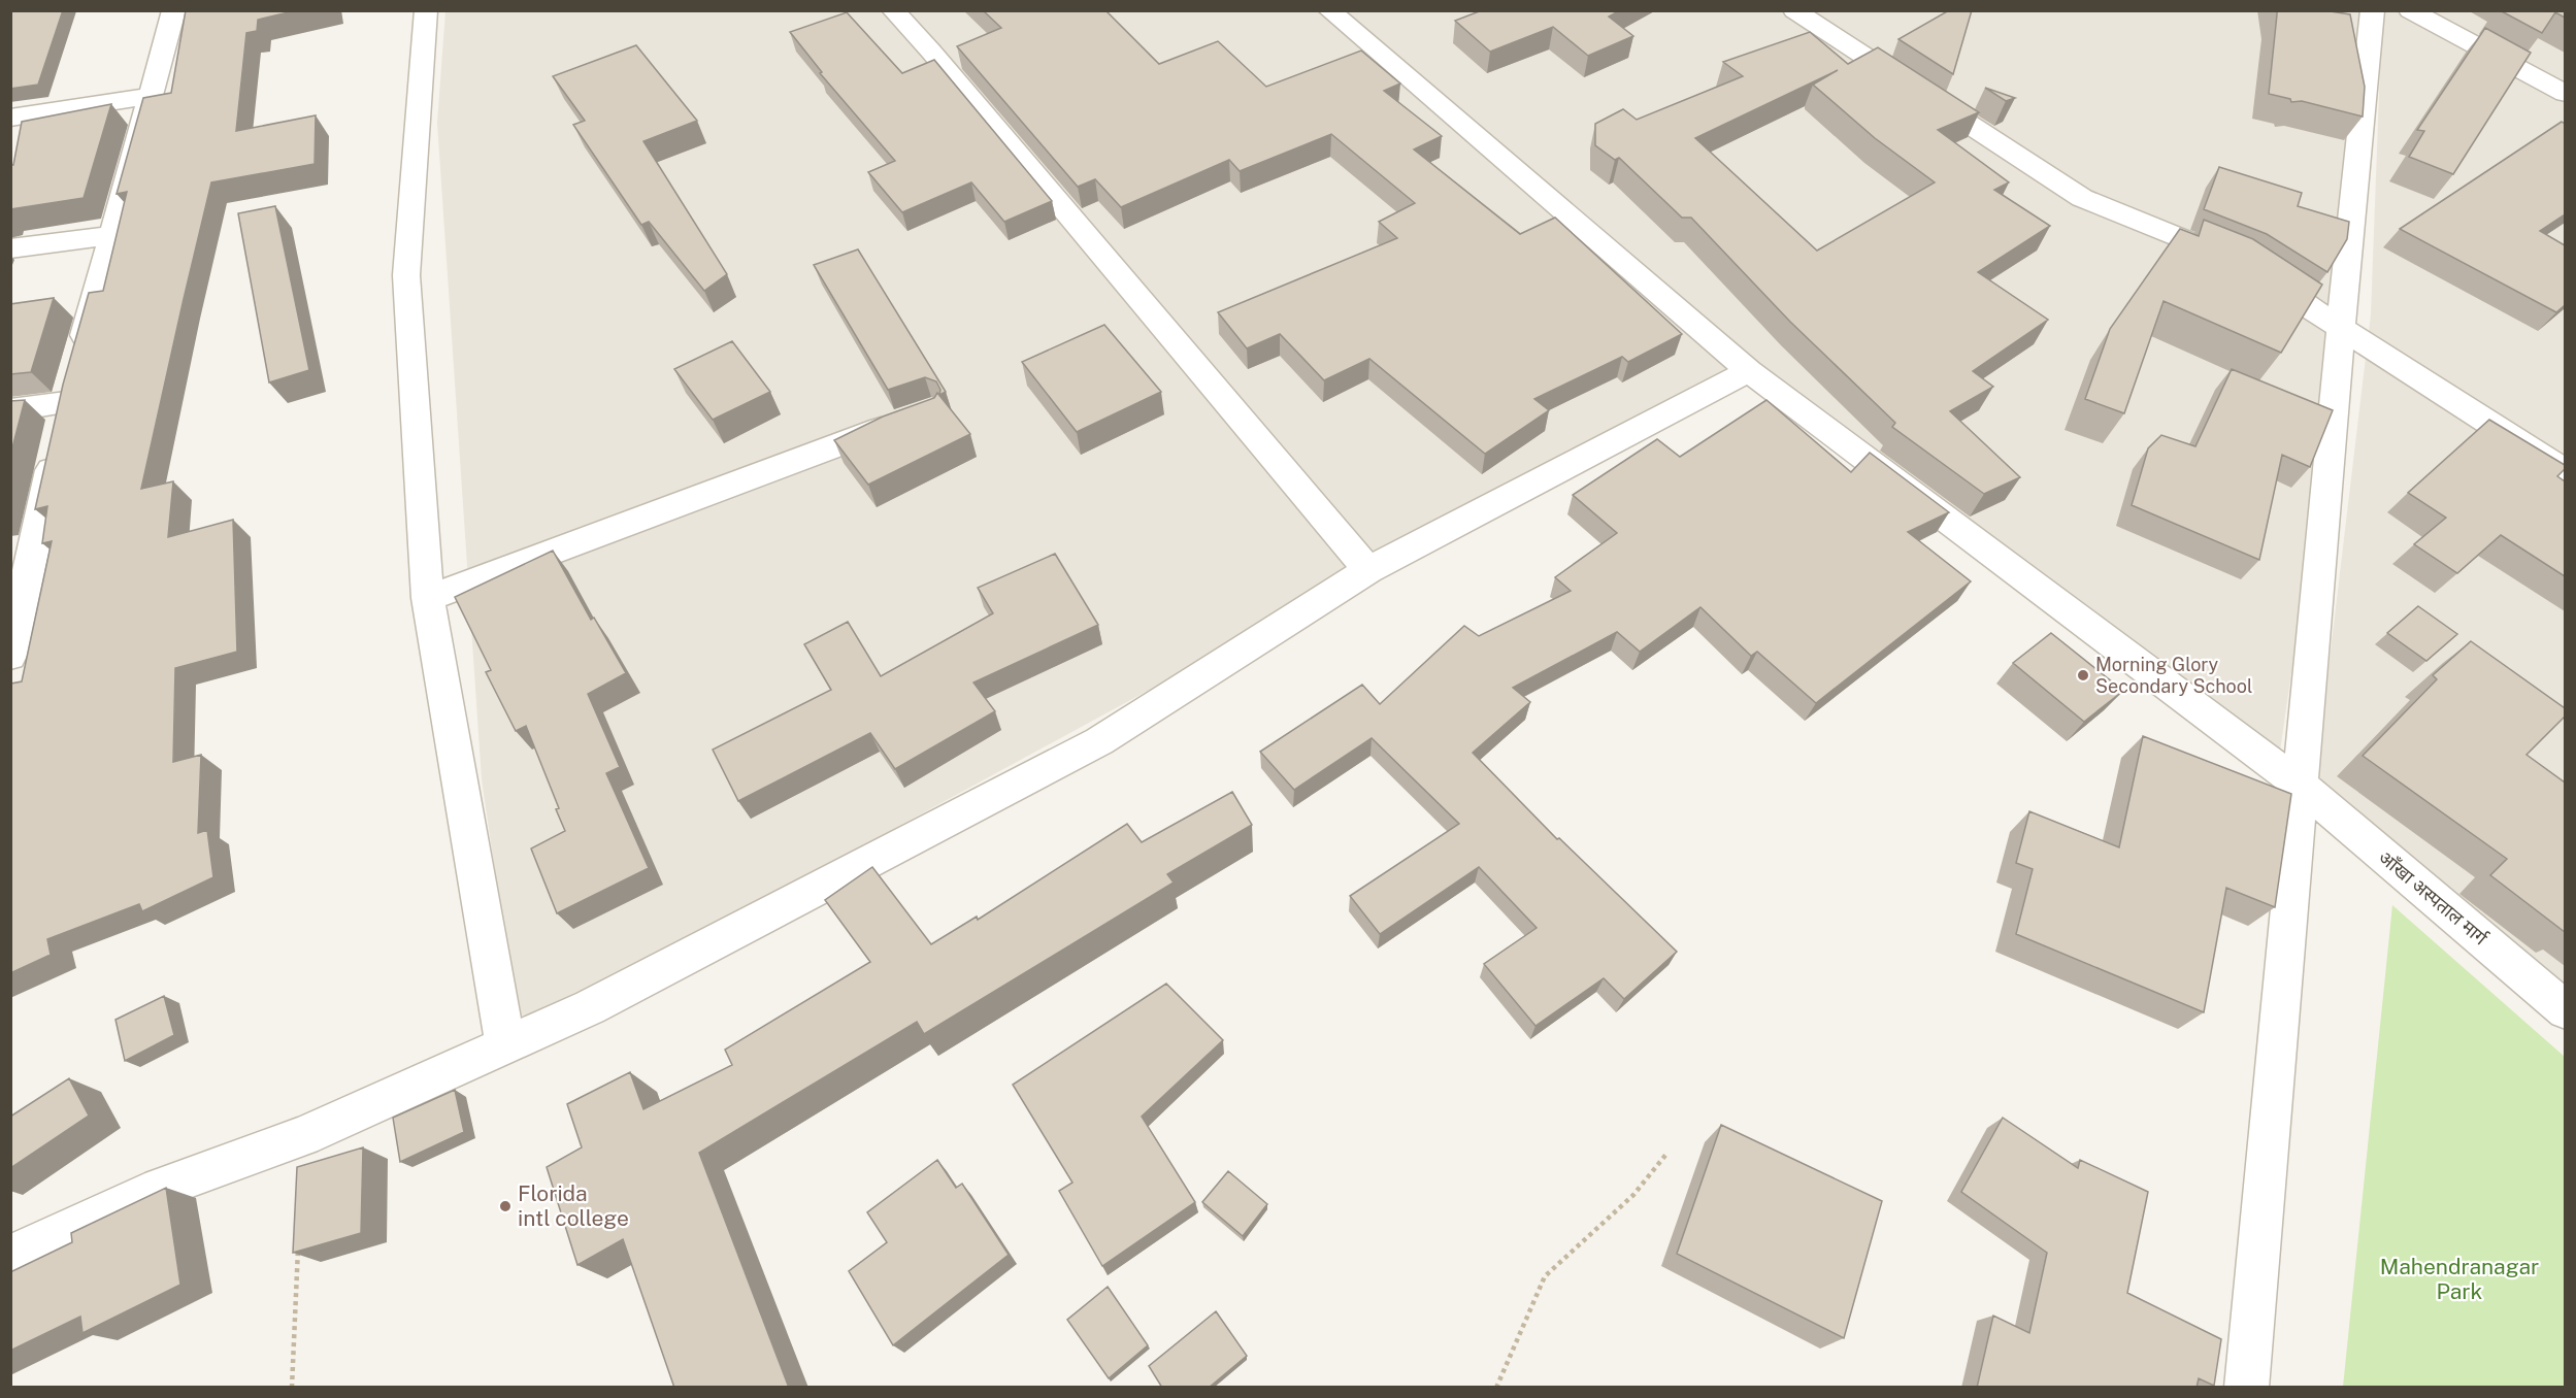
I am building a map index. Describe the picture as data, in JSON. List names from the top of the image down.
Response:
{
  "streets": {
    "street": ["आँखा अस्पताल मार्ग"]
  },
  "parks": ["Mahendranagar Park"],
  "places": ["Morning Glory Secondary School", "Florida intl college"]
}
